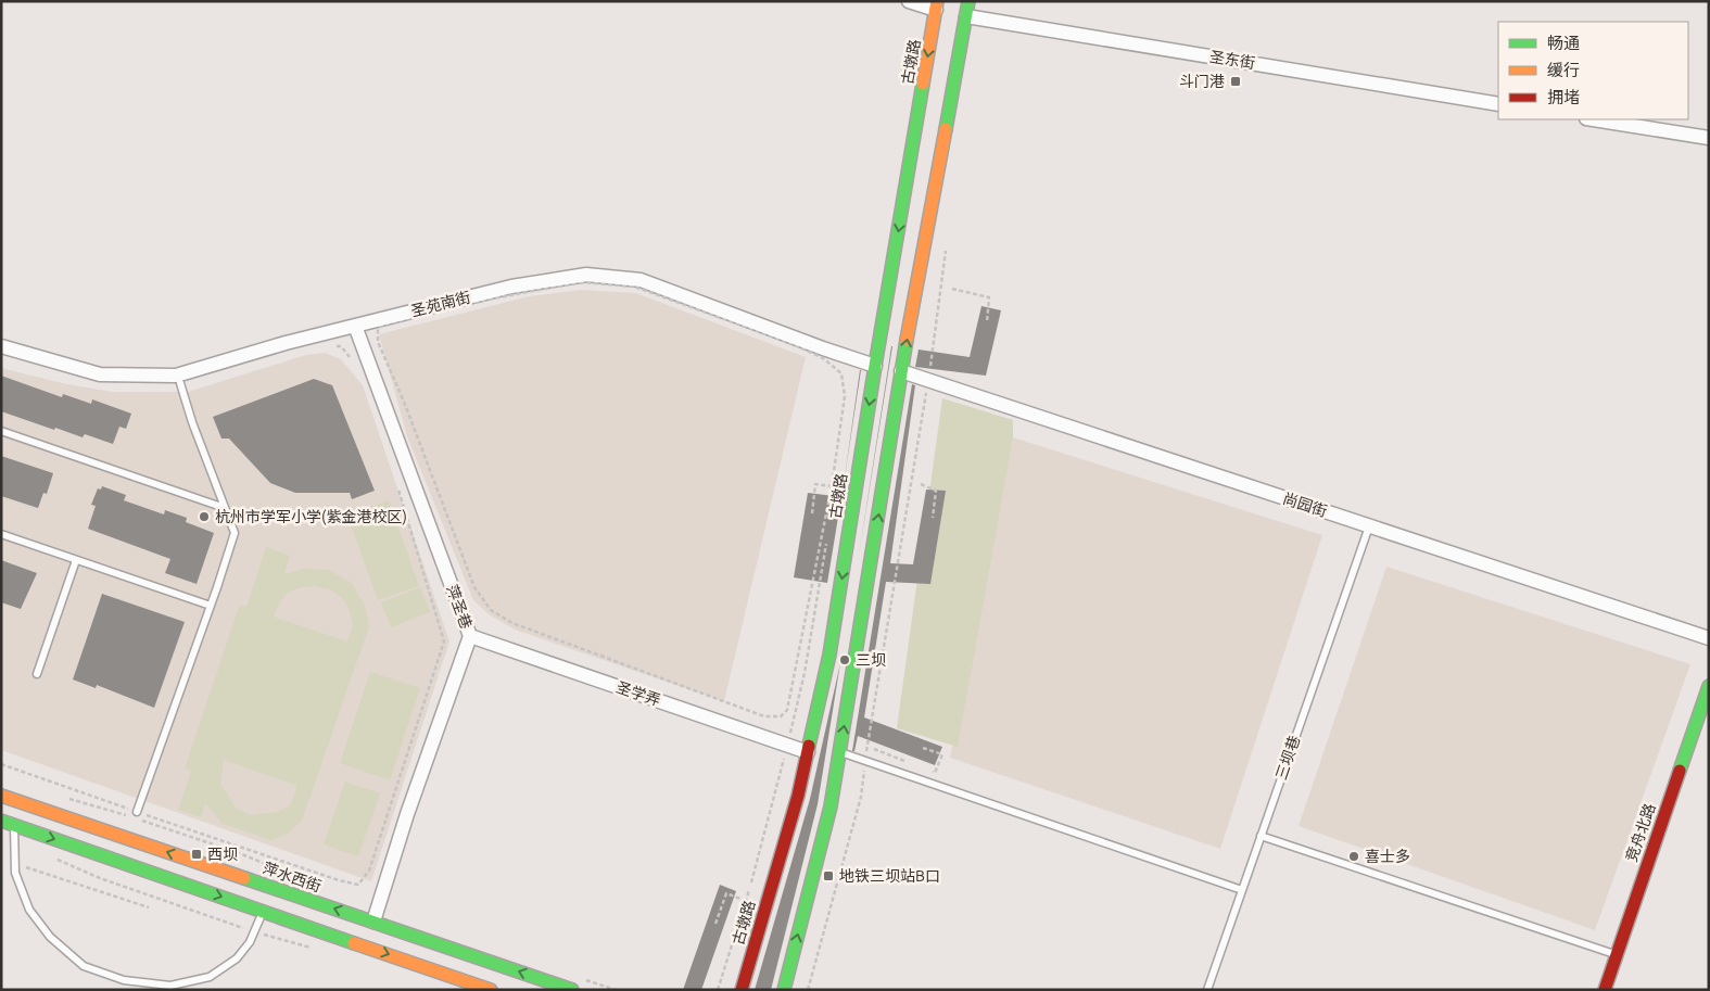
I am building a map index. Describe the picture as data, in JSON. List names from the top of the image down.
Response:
{
  "streets": {
    "main road": ["古墩路", "竞舟北路", "萍水西街"],
    "street": [
      "圣东街",
      "圣苑南街",
      "尚园街",
      "萍圣巷",
      "圣学弄"
    ],
    "lane": ["三坝巷"]
  },
  "crossings": [
    ["古墩路", "圣苑南街"],
    ["古墩路", "圣学弄"],
    ["圣苑南街", "萍圣巷"],
    ["尚园街", "三坝巷"],
    ["萍圣巷", "圣学弄"],
    ["萍圣巷", "萍水西街"]
  ],
  "places": {
    "transit": ["斗门港", "西坝", "地铁三坝站B口"],
    "other": ["杭州市学军小学(紫金港校区)", "三坝", "喜士多"]
  },
  "legend": ["畅通", "缓行", "拥堵"]
}
